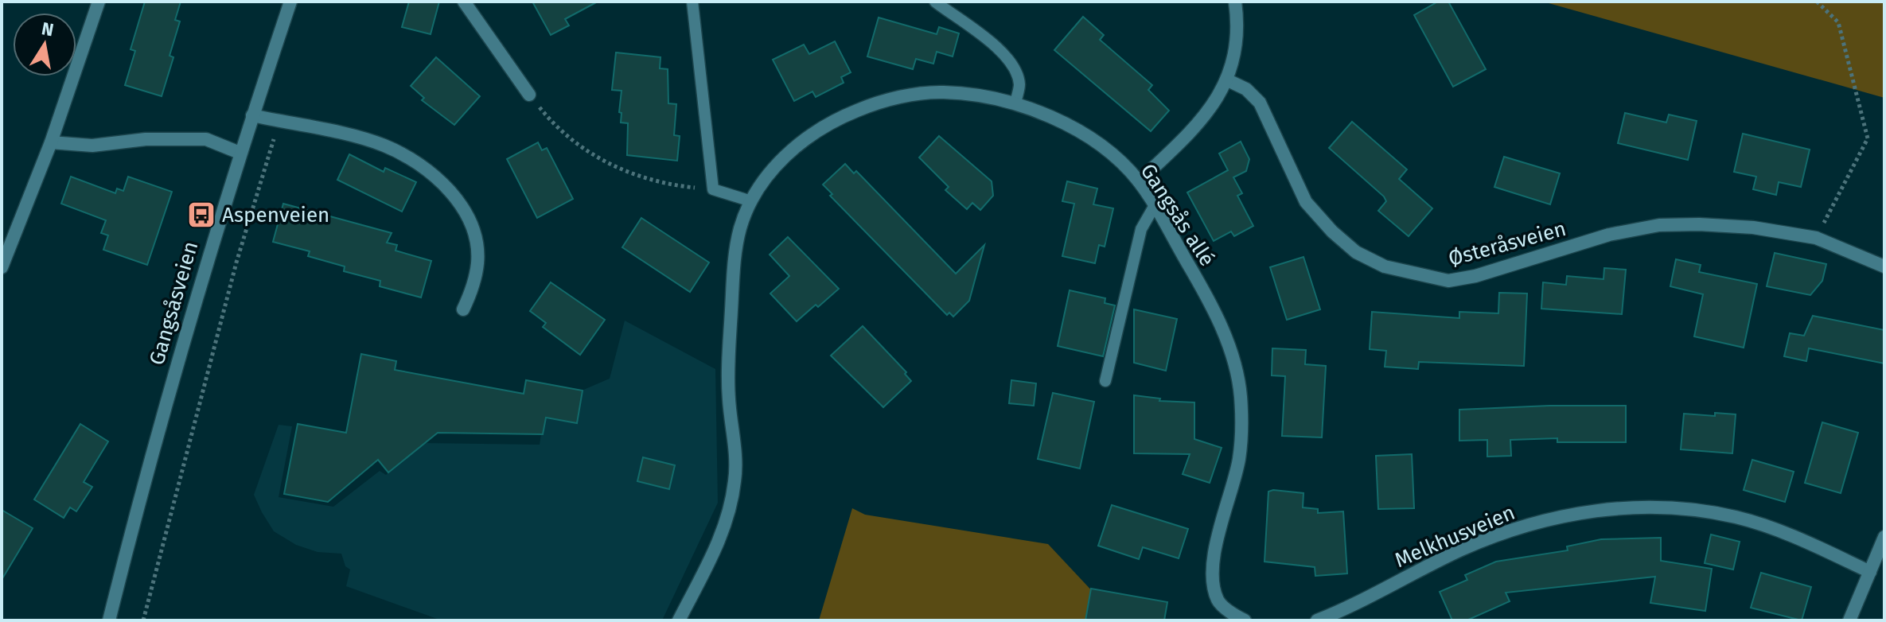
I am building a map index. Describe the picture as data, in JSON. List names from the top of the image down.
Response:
{
  "streets": {
    "street": [
      "Gangsås allé",
      "Østeråsveien",
      "Gangsåsveien",
      "Melkhusveien"
    ]
  },
  "places": {
    "bus stop": ["Aspenveien"]
  },
  "north": "top"
}
